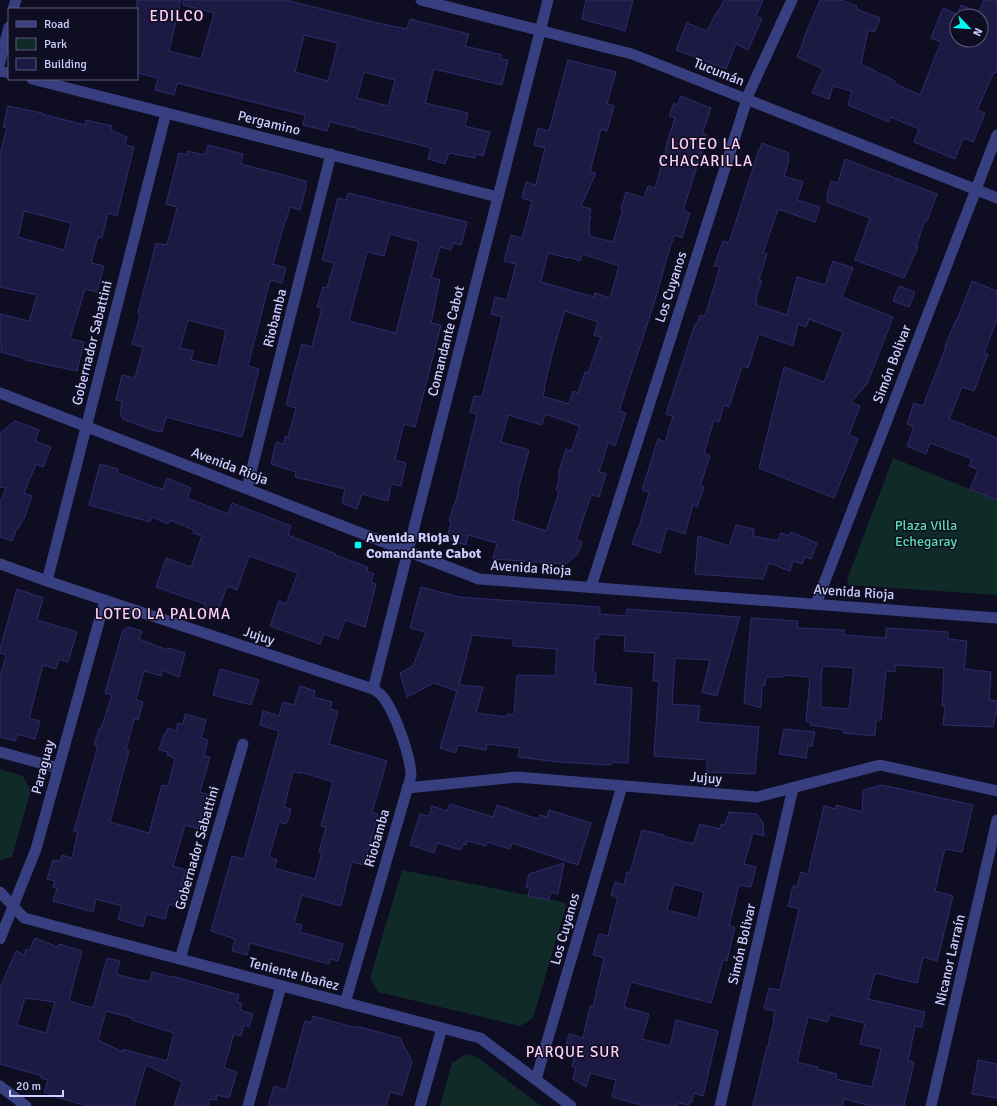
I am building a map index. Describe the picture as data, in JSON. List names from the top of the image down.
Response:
{
  "streets": {
    "street": [
      "Tucumán",
      "Pergamino",
      "Los Cuyanos",
      "Riobamba",
      "Comandante Cabot",
      "Gobernador Sabattini",
      "Simón Bolivar",
      "Avenida Rioja",
      "Jujuy",
      "Paraguay",
      "Nicanor Larraín",
      "Teniente Ibañez"
    ]
  },
  "crossings": [
    ["Tucumán", "Los Cuyanos"],
    ["Tucumán", "Comandante Cabot"],
    ["Tucumán", "Simón Bolivar"],
    ["Pergamino", "Riobamba"],
    ["Pergamino", "Comandante Cabot"],
    ["Pergamino", "Gobernador Sabattini"],
    ["Los Cuyanos", "Avenida Rioja"],
    ["Los Cuyanos", "Jujuy"],
    ["Los Cuyanos", "Teniente Ibañez"],
    ["Riobamba", "Comandante Cabot"],
    ["Riobamba", "Avenida Rioja"],
    ["Riobamba", "Jujuy"],
    ["Riobamba", "Teniente Ibañez"],
    ["Comandante Cabot", "Avenida Rioja"],
    ["Comandante Cabot", "Jujuy"],
    ["Gobernador Sabattini", "Avenida Rioja"],
    ["Gobernador Sabattini", "Jujuy"],
    ["Gobernador Sabattini", "Teniente Ibañez"],
    ["Simón Bolivar", "Avenida Rioja"],
    ["Simón Bolivar", "Jujuy"],
    ["Jujuy", "Paraguay"],
    ["Paraguay", "Teniente Ibañez"]
  ],
  "districts": [
    "EDILCO",
    "LOTEO LA CHACARILLA",
    "LOTEO LA PALOMA",
    "PARQUE SUR"
  ],
  "parks": ["Plaza Villa Echegaray"],
  "places": {
    "transit": ["Avenida Rioja y Comandante Cabot"]
  },
  "legend": ["Road", "Park", "Building"],
  "scale_bar": "20 m",
  "north": "bottom right"
}
